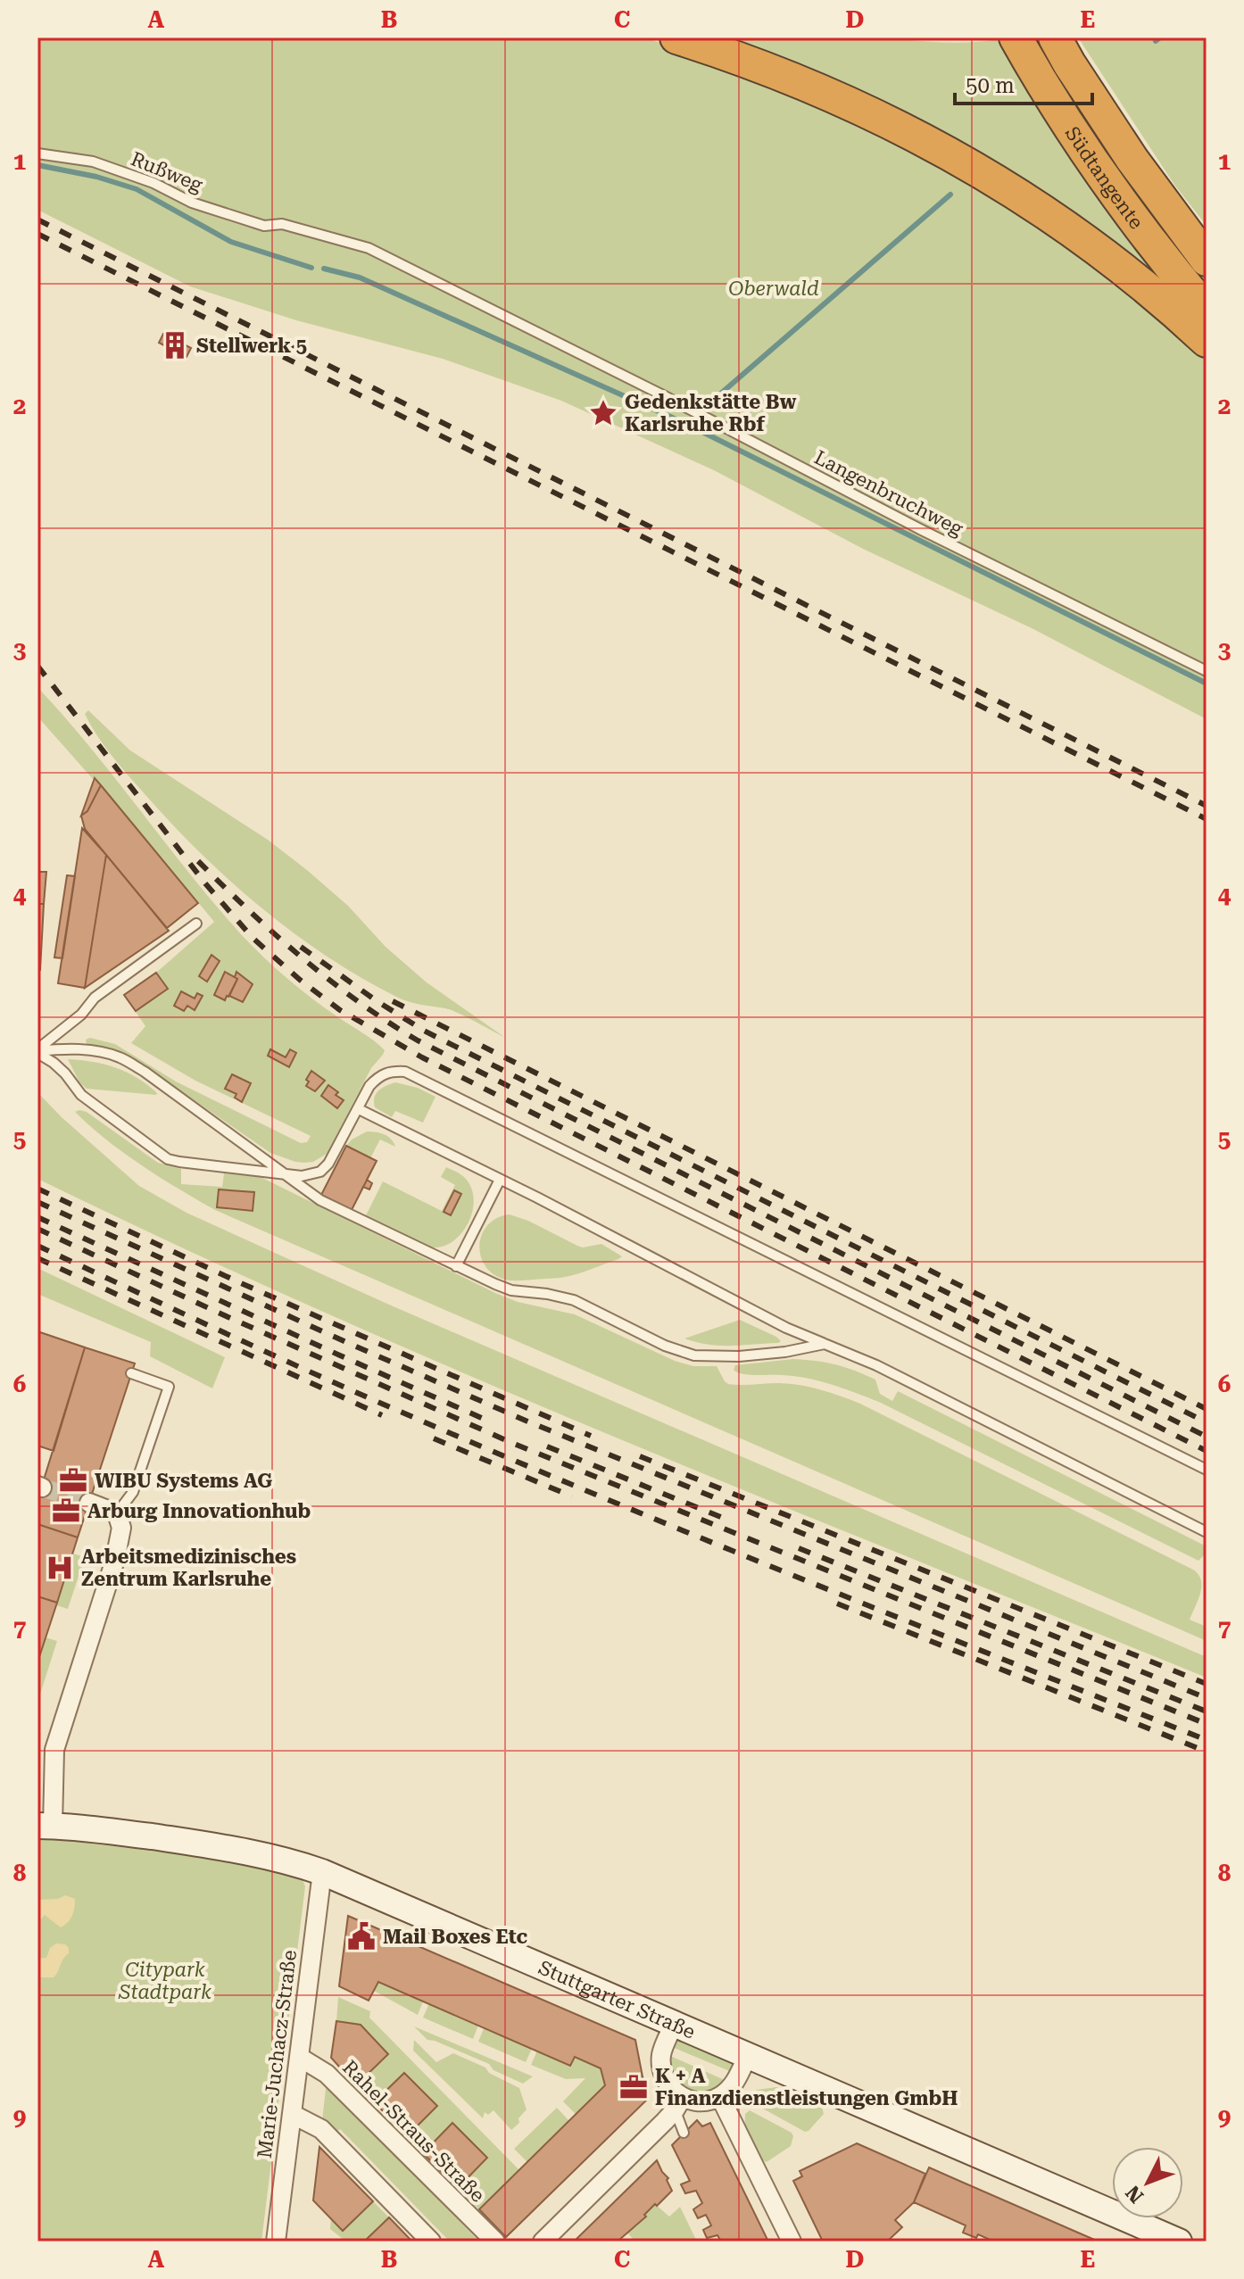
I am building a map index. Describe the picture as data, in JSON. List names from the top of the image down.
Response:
{
  "streets": {
    "highway": ["Südtangente"],
    "main road": ["Stuttgarter Straße"],
    "street": ["Marie-Juchacz-Straße", "Rahel-Straus-Straße"],
    "lane": ["Rußweg", "Langenbruchweg"]
  },
  "crossings": [
    ["Rußweg", "Langenbruchweg"],
    ["Stuttgarter Straße", "Marie-Juchacz-Straße"],
    ["Marie-Juchacz-Straße", "Rahel-Straus-Straße"]
  ],
  "parks": ["Oberwald", "Citypark Stadtpark"],
  "places": {
    "building": ["Stellwerk 5"],
    "place": ["Gedenkstätte Bw Karlsruhe Rbf"],
    "office": ["WIBU Systems AG", "Arburg Innovationhub", "K + A Finanzdienstleistungen GmbH"],
    "hospital": ["Arbeitsmedizinisches Zentrum Karlsruhe"],
    "public building": ["Mail Boxes Etc"]
  },
  "scale_bar": "50 m",
  "north": "bottom left",
  "grid": {
    "columns": [
      "A",
      "B",
      "C",
      "D",
      "E"
    ],
    "rows": [
      "1",
      "2",
      "3",
      "4",
      "5",
      "6",
      "7",
      "8",
      "9"
    ]
  }
}
